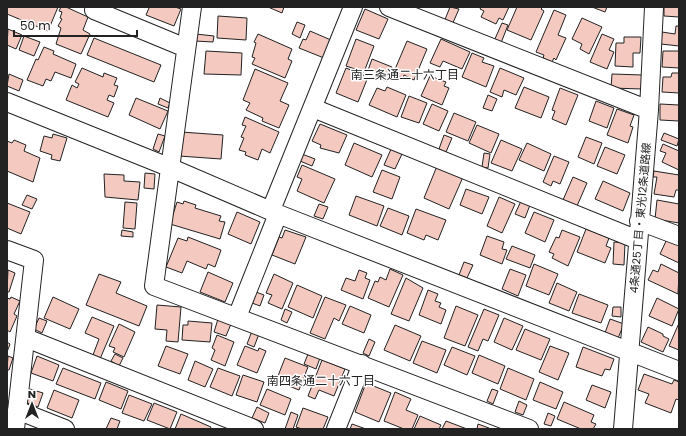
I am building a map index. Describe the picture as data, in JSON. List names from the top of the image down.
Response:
{
  "streets": {
    "street": ["4条通25丁目・東光12条道路線"]
  },
  "districts": ["南三条通二十六丁目", "南四条通二十六丁目"],
  "scale_bar": "50 m",
  "north": "top"
}
